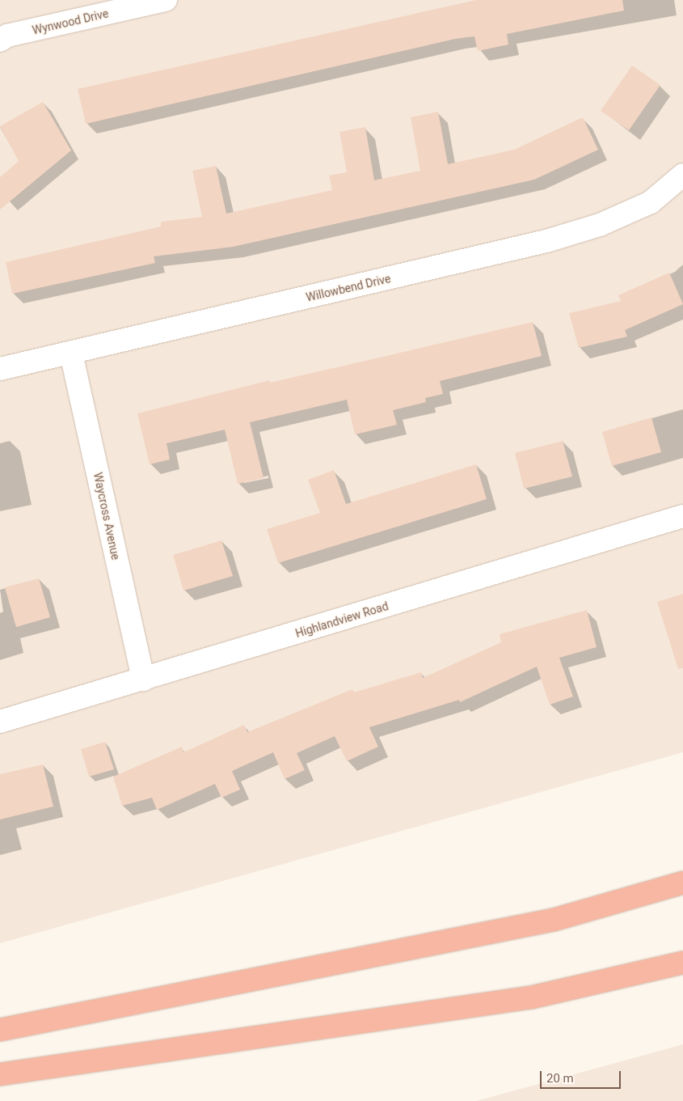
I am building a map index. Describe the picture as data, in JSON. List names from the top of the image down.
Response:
{
  "streets": {
    "street": [
      "Wynwood Drive",
      "Willowbend Drive",
      "Waycross Avenue",
      "Highlandview Road"
    ]
  },
  "crossings": [
    ["Willowbend Drive", "Waycross Avenue"],
    ["Waycross Avenue", "Highlandview Road"]
  ],
  "scale_bar": "20 m"
}
